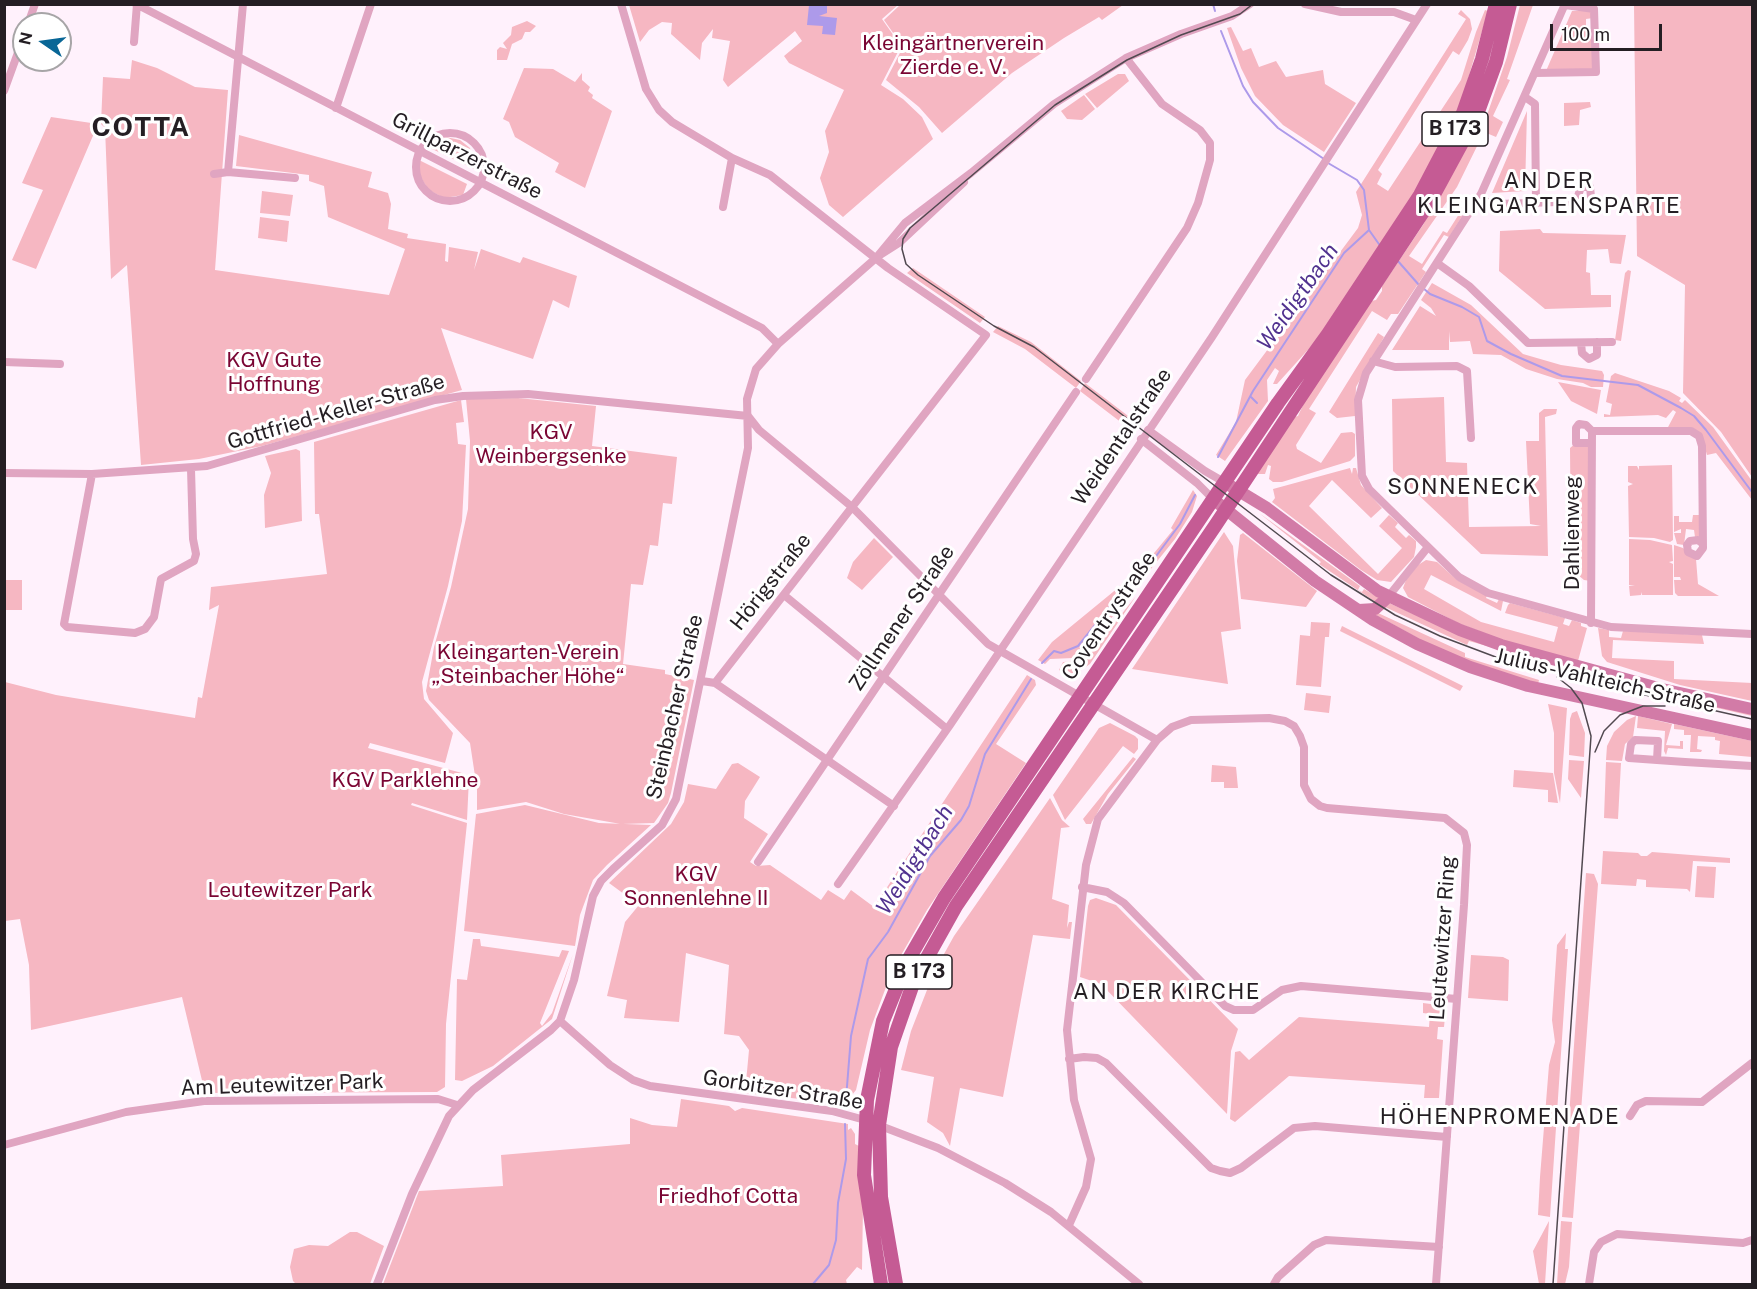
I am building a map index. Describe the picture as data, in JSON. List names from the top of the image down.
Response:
{
  "streets": {
    "main road": ["B 173", "Coventrystraße", "Julius-Vahlteich-Straße"],
    "street": [
      "Grillparzerstraße",
      "Gottfried-Keller-Straße",
      "Weidentalstraße",
      "Dahlienweg",
      "Hörigstraße",
      "Zöllmener Straße",
      "Steinbacher Straße",
      "Leutewitzer Ring",
      "Am Leutewitzer Park",
      "Gorbitzer Straße"
    ]
  },
  "crossings": [
    ["Grillparzerstraße", "Steinbacher Straße"],
    ["Gottfried-Keller-Straße", "Steinbacher Straße"],
    ["Hörigstraße", "Steinbacher Straße"],
    ["Coventrystraße", "Julius-Vahlteich-Straße"],
    ["Coventrystraße", "Gorbitzer Straße"],
    ["Steinbacher Straße", "Gorbitzer Straße"],
    ["Leutewitzer Ring", "Gorbitzer Straße"]
  ],
  "districts": [
    "COTTA",
    "AN DER KLEINGARTENSPARTE",
    "SONNENECK",
    "AN DER KIRCHE",
    "HÖHENPROMENADE"
  ],
  "water": ["Weidigtbach"],
  "parks": [
    "Kleingärtnerverein Zierde e. V.",
    "KGV Gute Hoffnung",
    "KGV Weinbergsenke",
    "Kleingarten-Verein „Steinbacher Höhe“",
    "KGV Parklehne",
    "KGV Sonnenlehne II",
    "Leutewitzer Park",
    "Friedhof Cotta"
  ],
  "scale_bar": "100 m",
  "north": "left"
}
